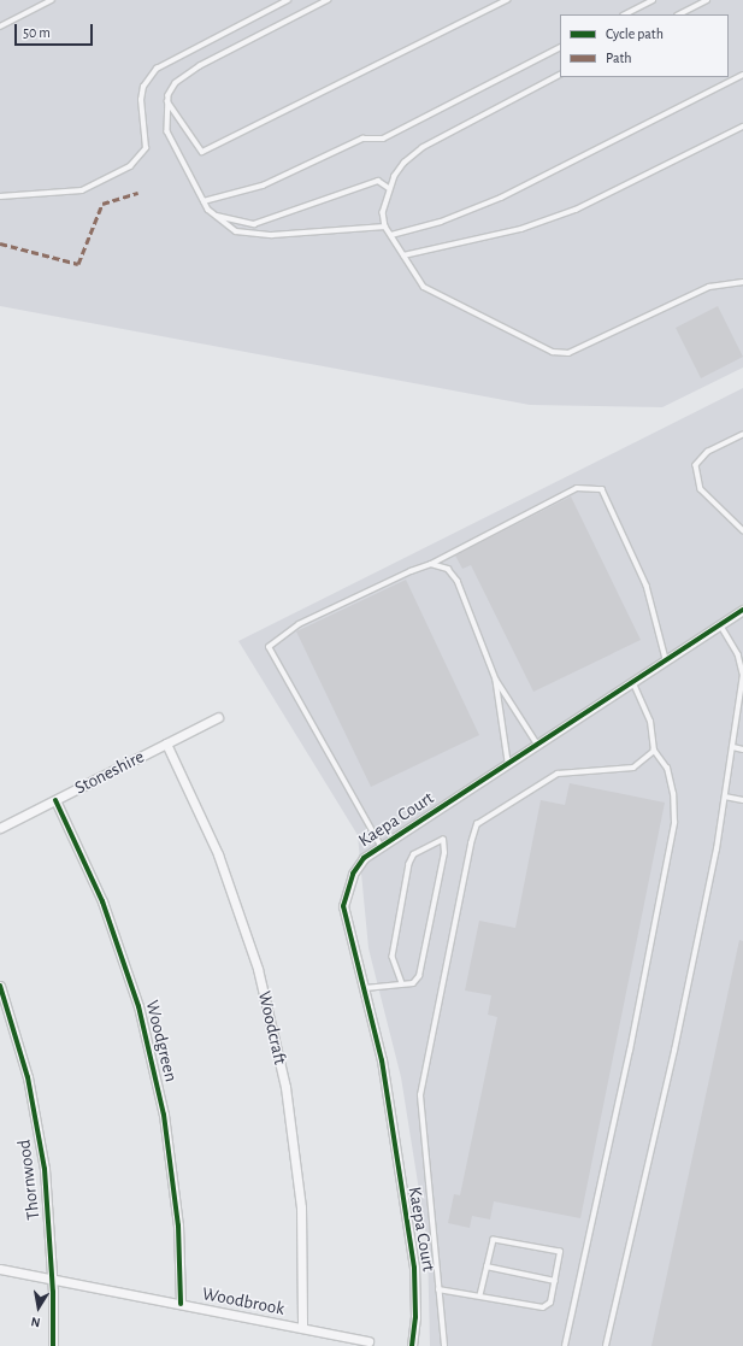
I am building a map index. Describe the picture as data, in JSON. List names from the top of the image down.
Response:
{
  "streets": {
    "street": [
      "Stoneshire",
      "Kaepa Court",
      "Woodcraft",
      "Woodgreen",
      "Thornwood",
      "Woodbrook"
    ]
  },
  "crossings": [
    ["Stoneshire", "Woodcraft"],
    ["Stoneshire", "Woodgreen"],
    ["Woodcraft", "Woodbrook"],
    ["Woodgreen", "Woodbrook"],
    ["Thornwood", "Woodbrook"]
  ],
  "legend": ["Cycle path", "Path"],
  "scale_bar": "50 m",
  "north": "bottom"
}
